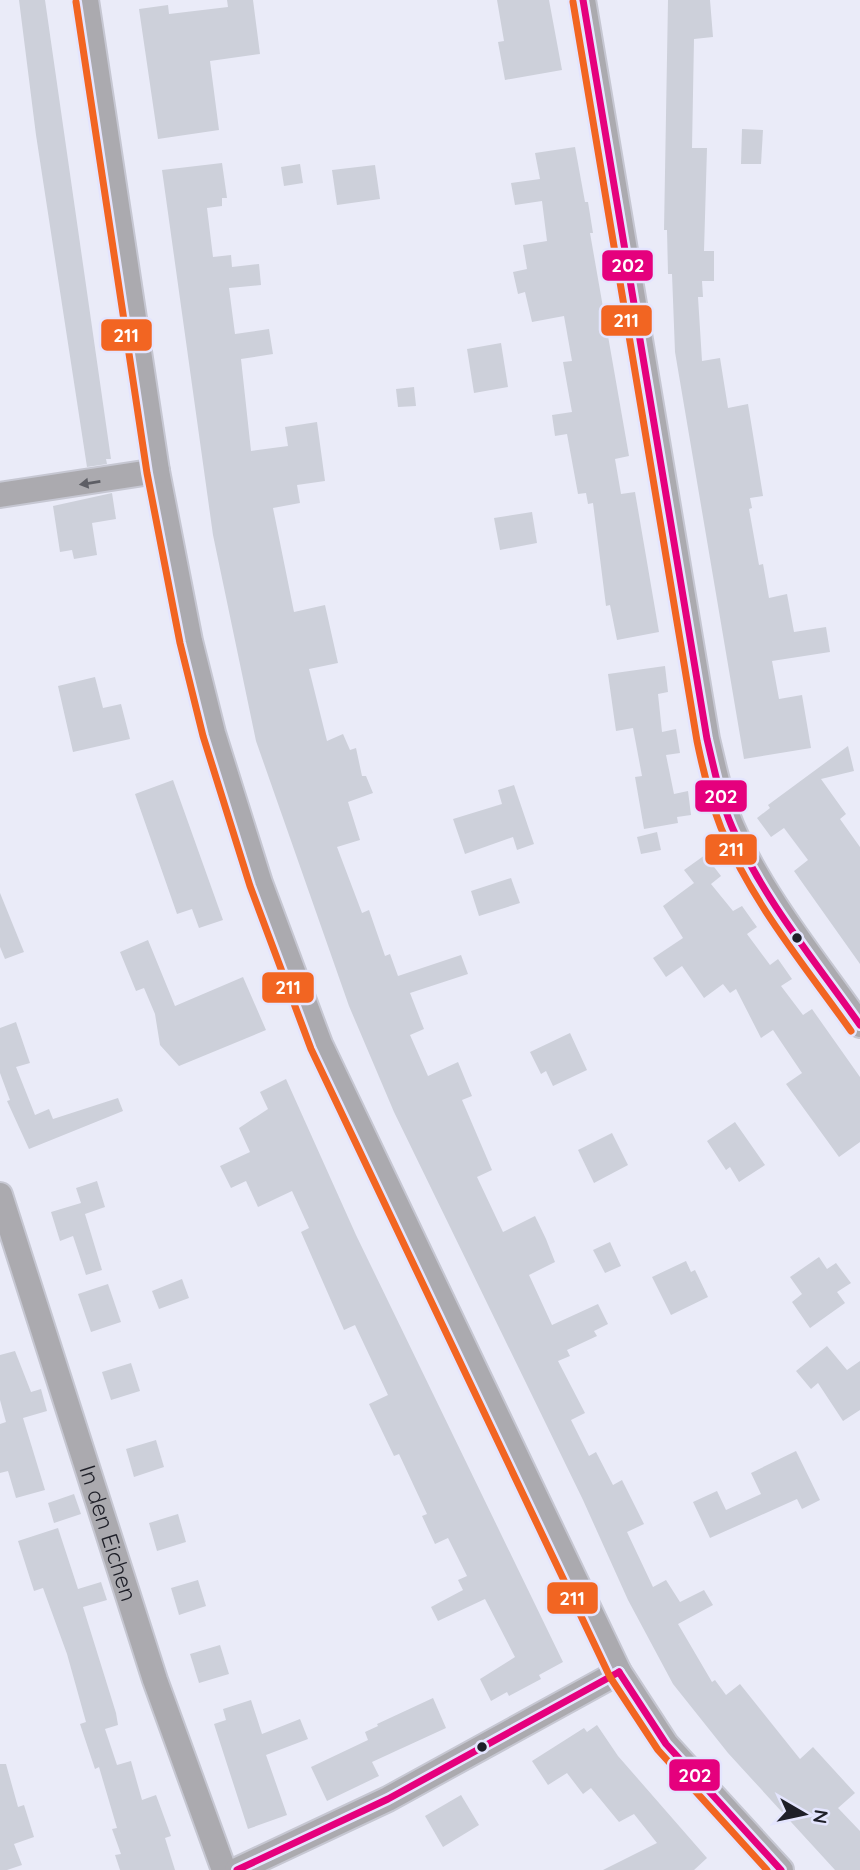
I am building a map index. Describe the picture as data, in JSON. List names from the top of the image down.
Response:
{
  "streets": {
    "street": ["In den Eichen"]
  },
  "lines": ["transit line 202", "transit line 211"],
  "north": "right"
}
